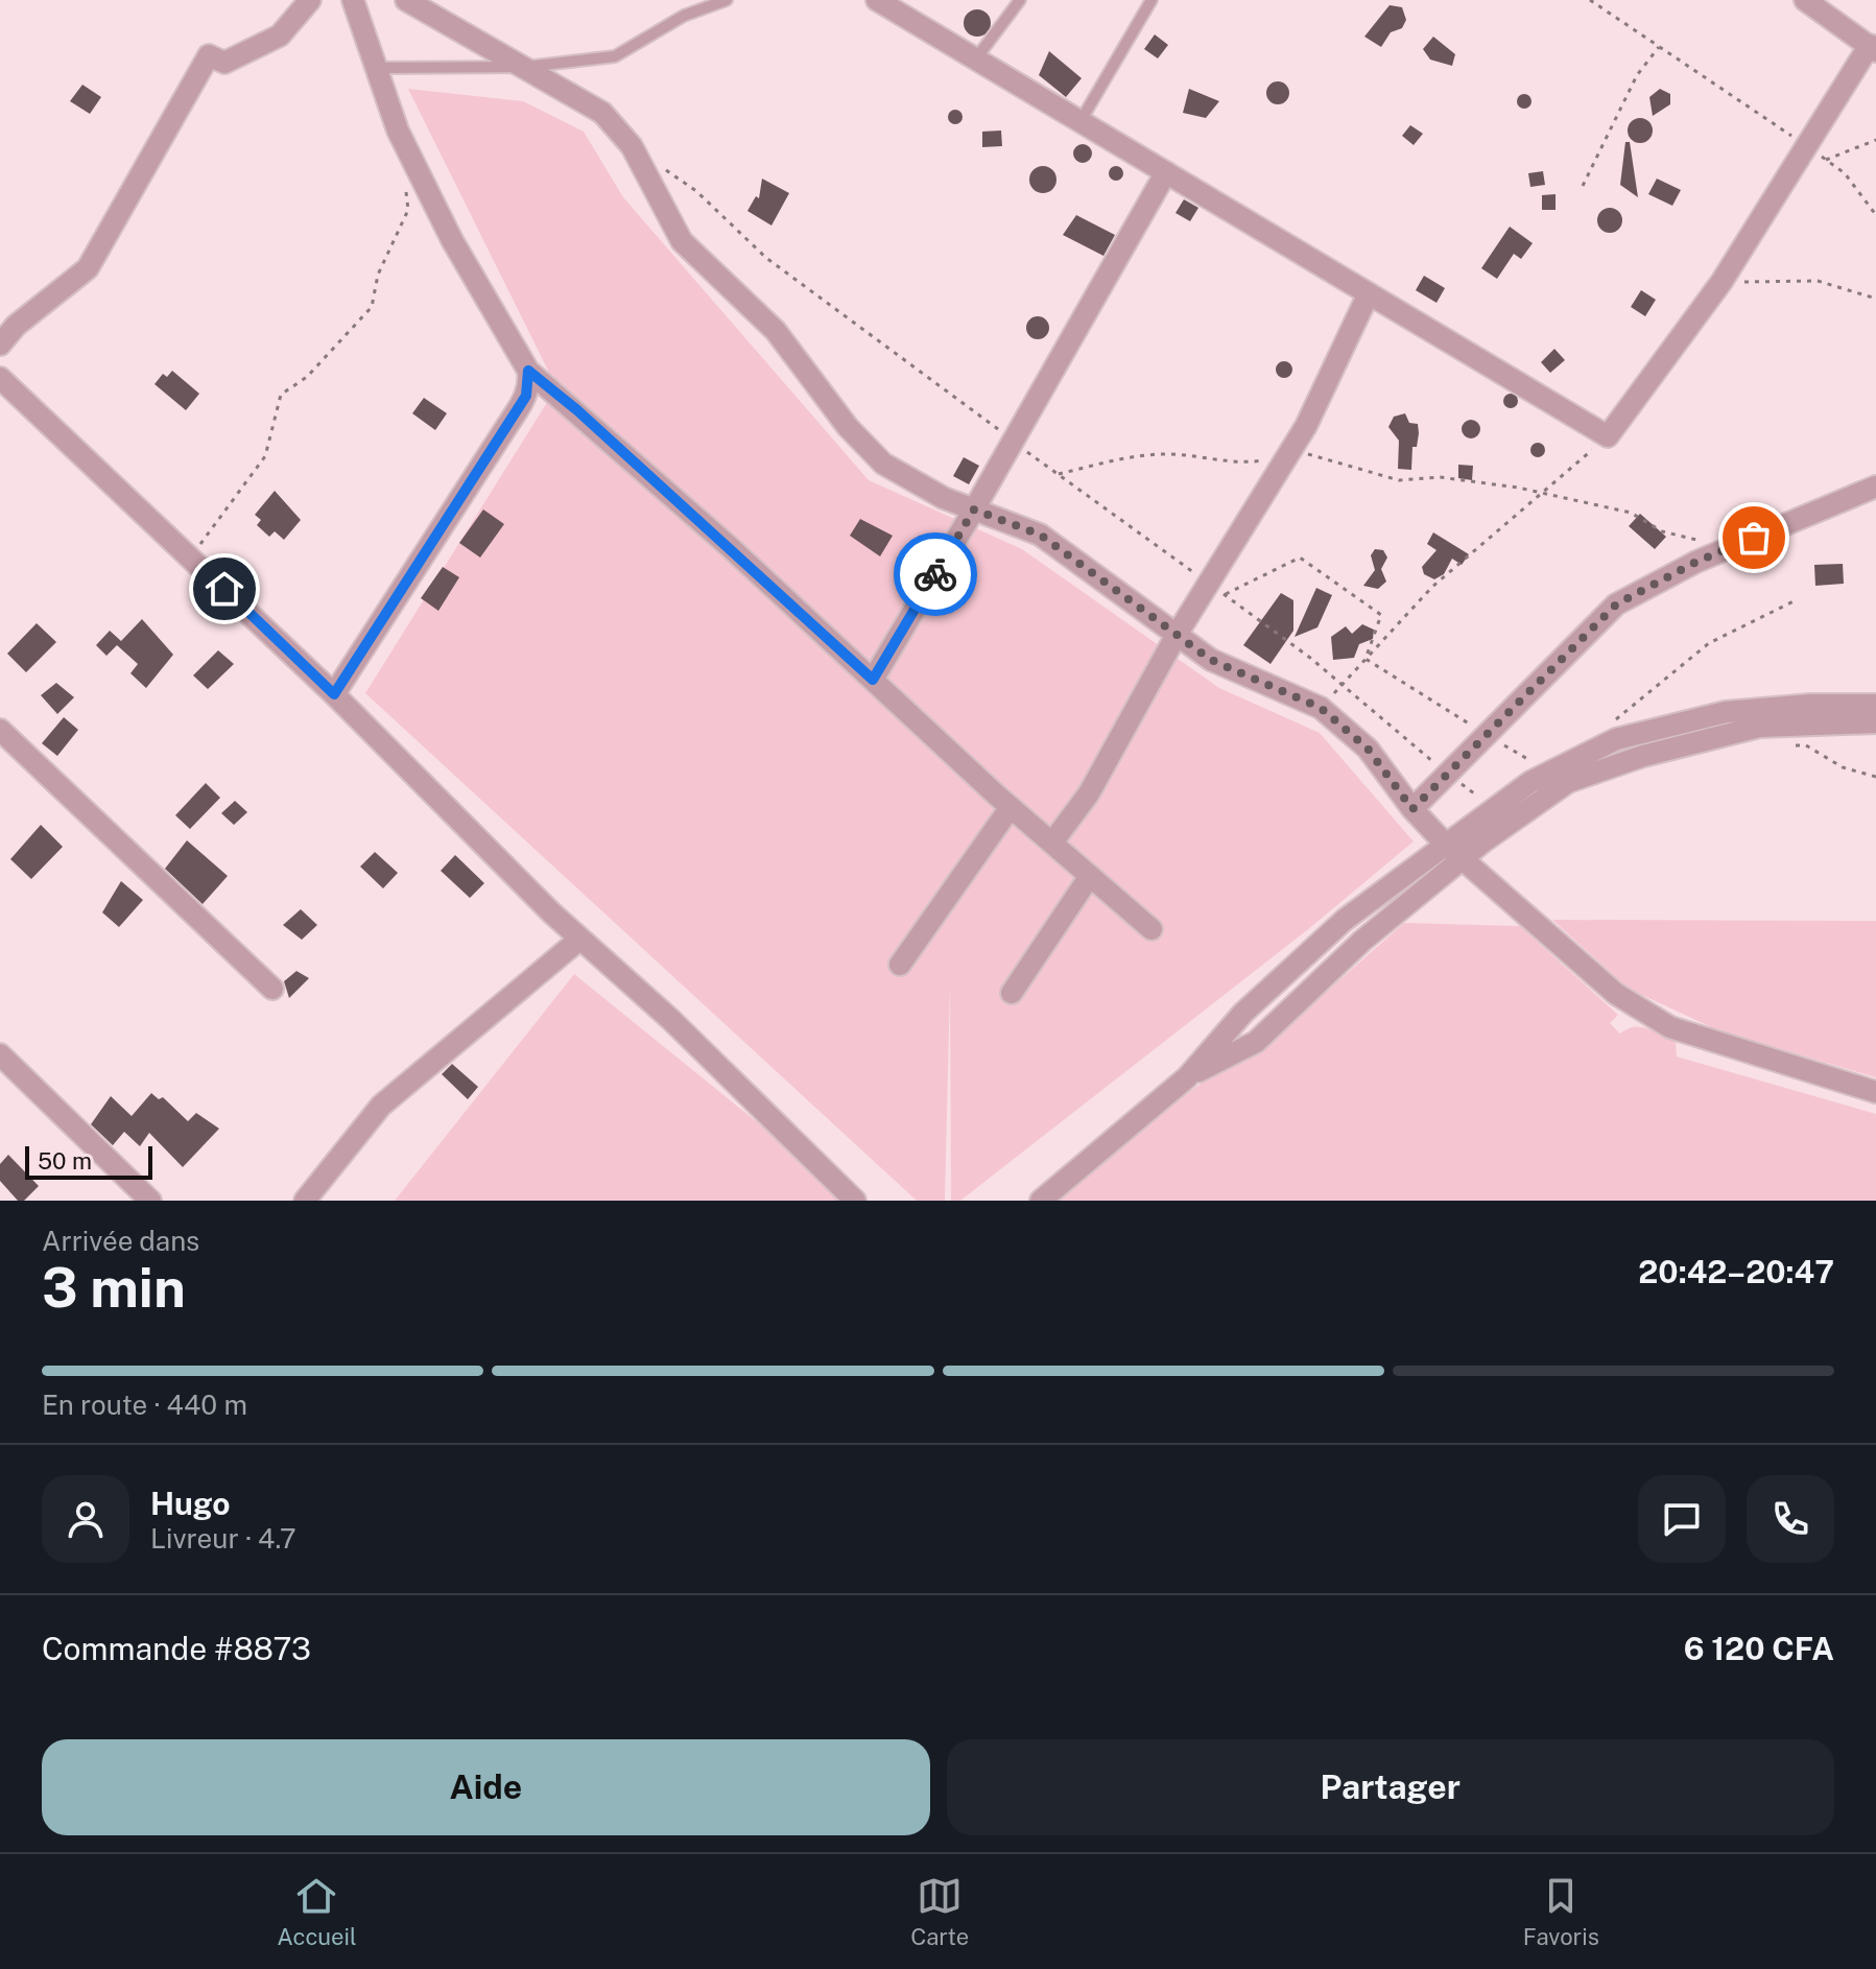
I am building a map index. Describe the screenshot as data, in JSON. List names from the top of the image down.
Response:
{
  "scale_bar": "50 m",
  "page": {
    "scale": "50 m",
    "heading": ["3 min", "Arrivée dans", "20:42–20:47"],
    "panel": [
      "Hugo",
      "Livreur · 4.7",
      "Commande #8873",
      "6 120 CFA"
    ],
    "bar": "En route · 440 m",
    "buttons": ["Aide", "Partager"],
    "tabs": ["Accueil", "Carte", "Favoris"]
  }
}
